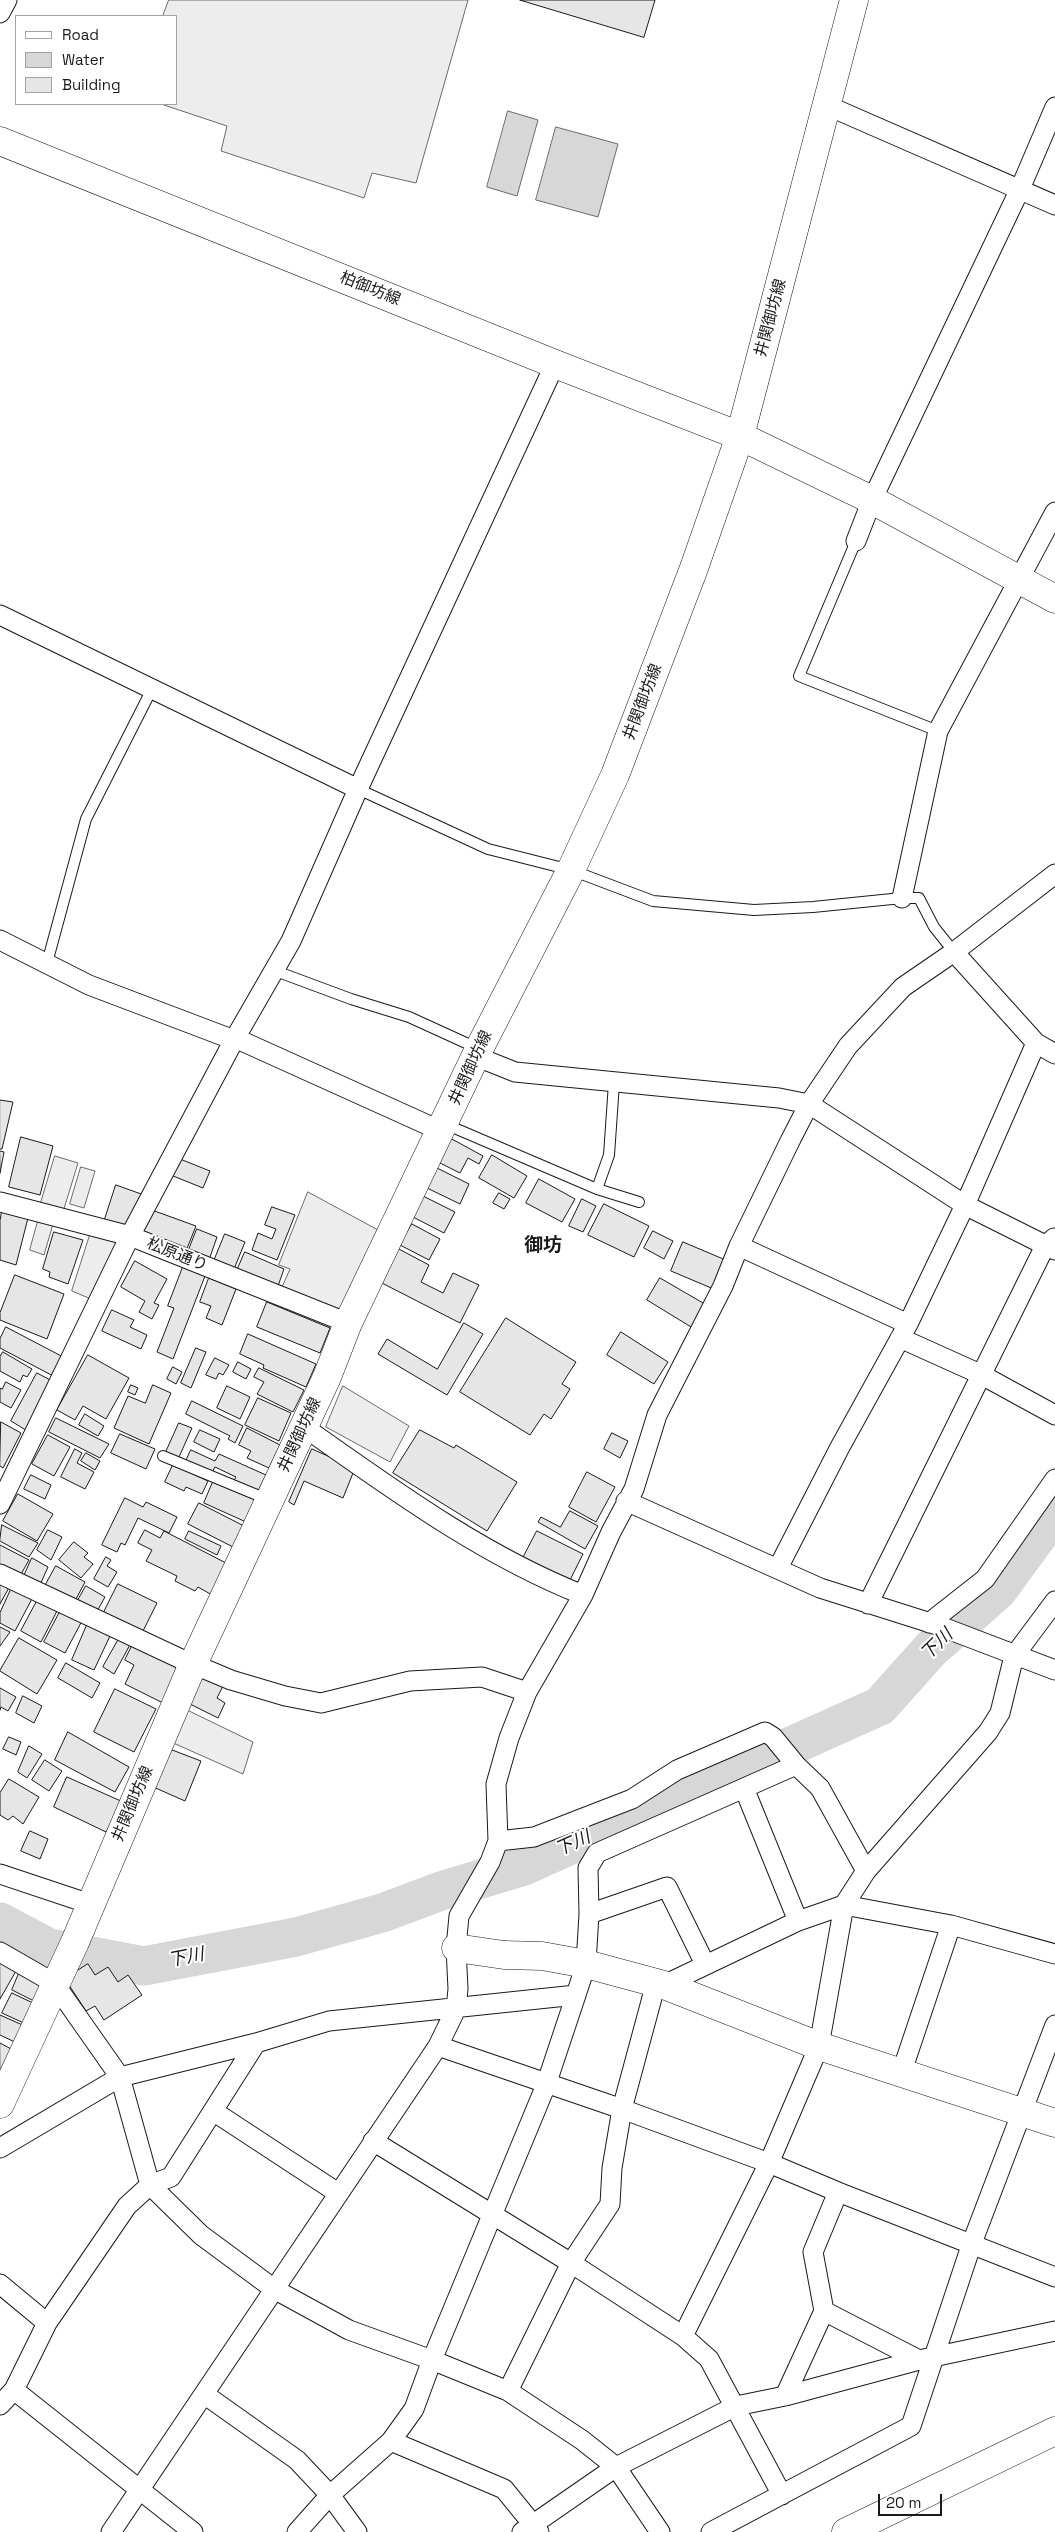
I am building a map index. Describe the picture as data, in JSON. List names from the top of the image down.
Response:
{
  "streets": {
    "main road": ["柏御坊線", "井関御坊線"],
    "street": ["松原通り"]
  },
  "crossings": [
    ["柏御坊線", "井関御坊線"],
    ["井関御坊線", "松原通り"]
  ],
  "districts": ["御坊"],
  "water": ["下川"],
  "legend": ["Road", "Water", "Building"],
  "scale_bar": "20 m"
}
